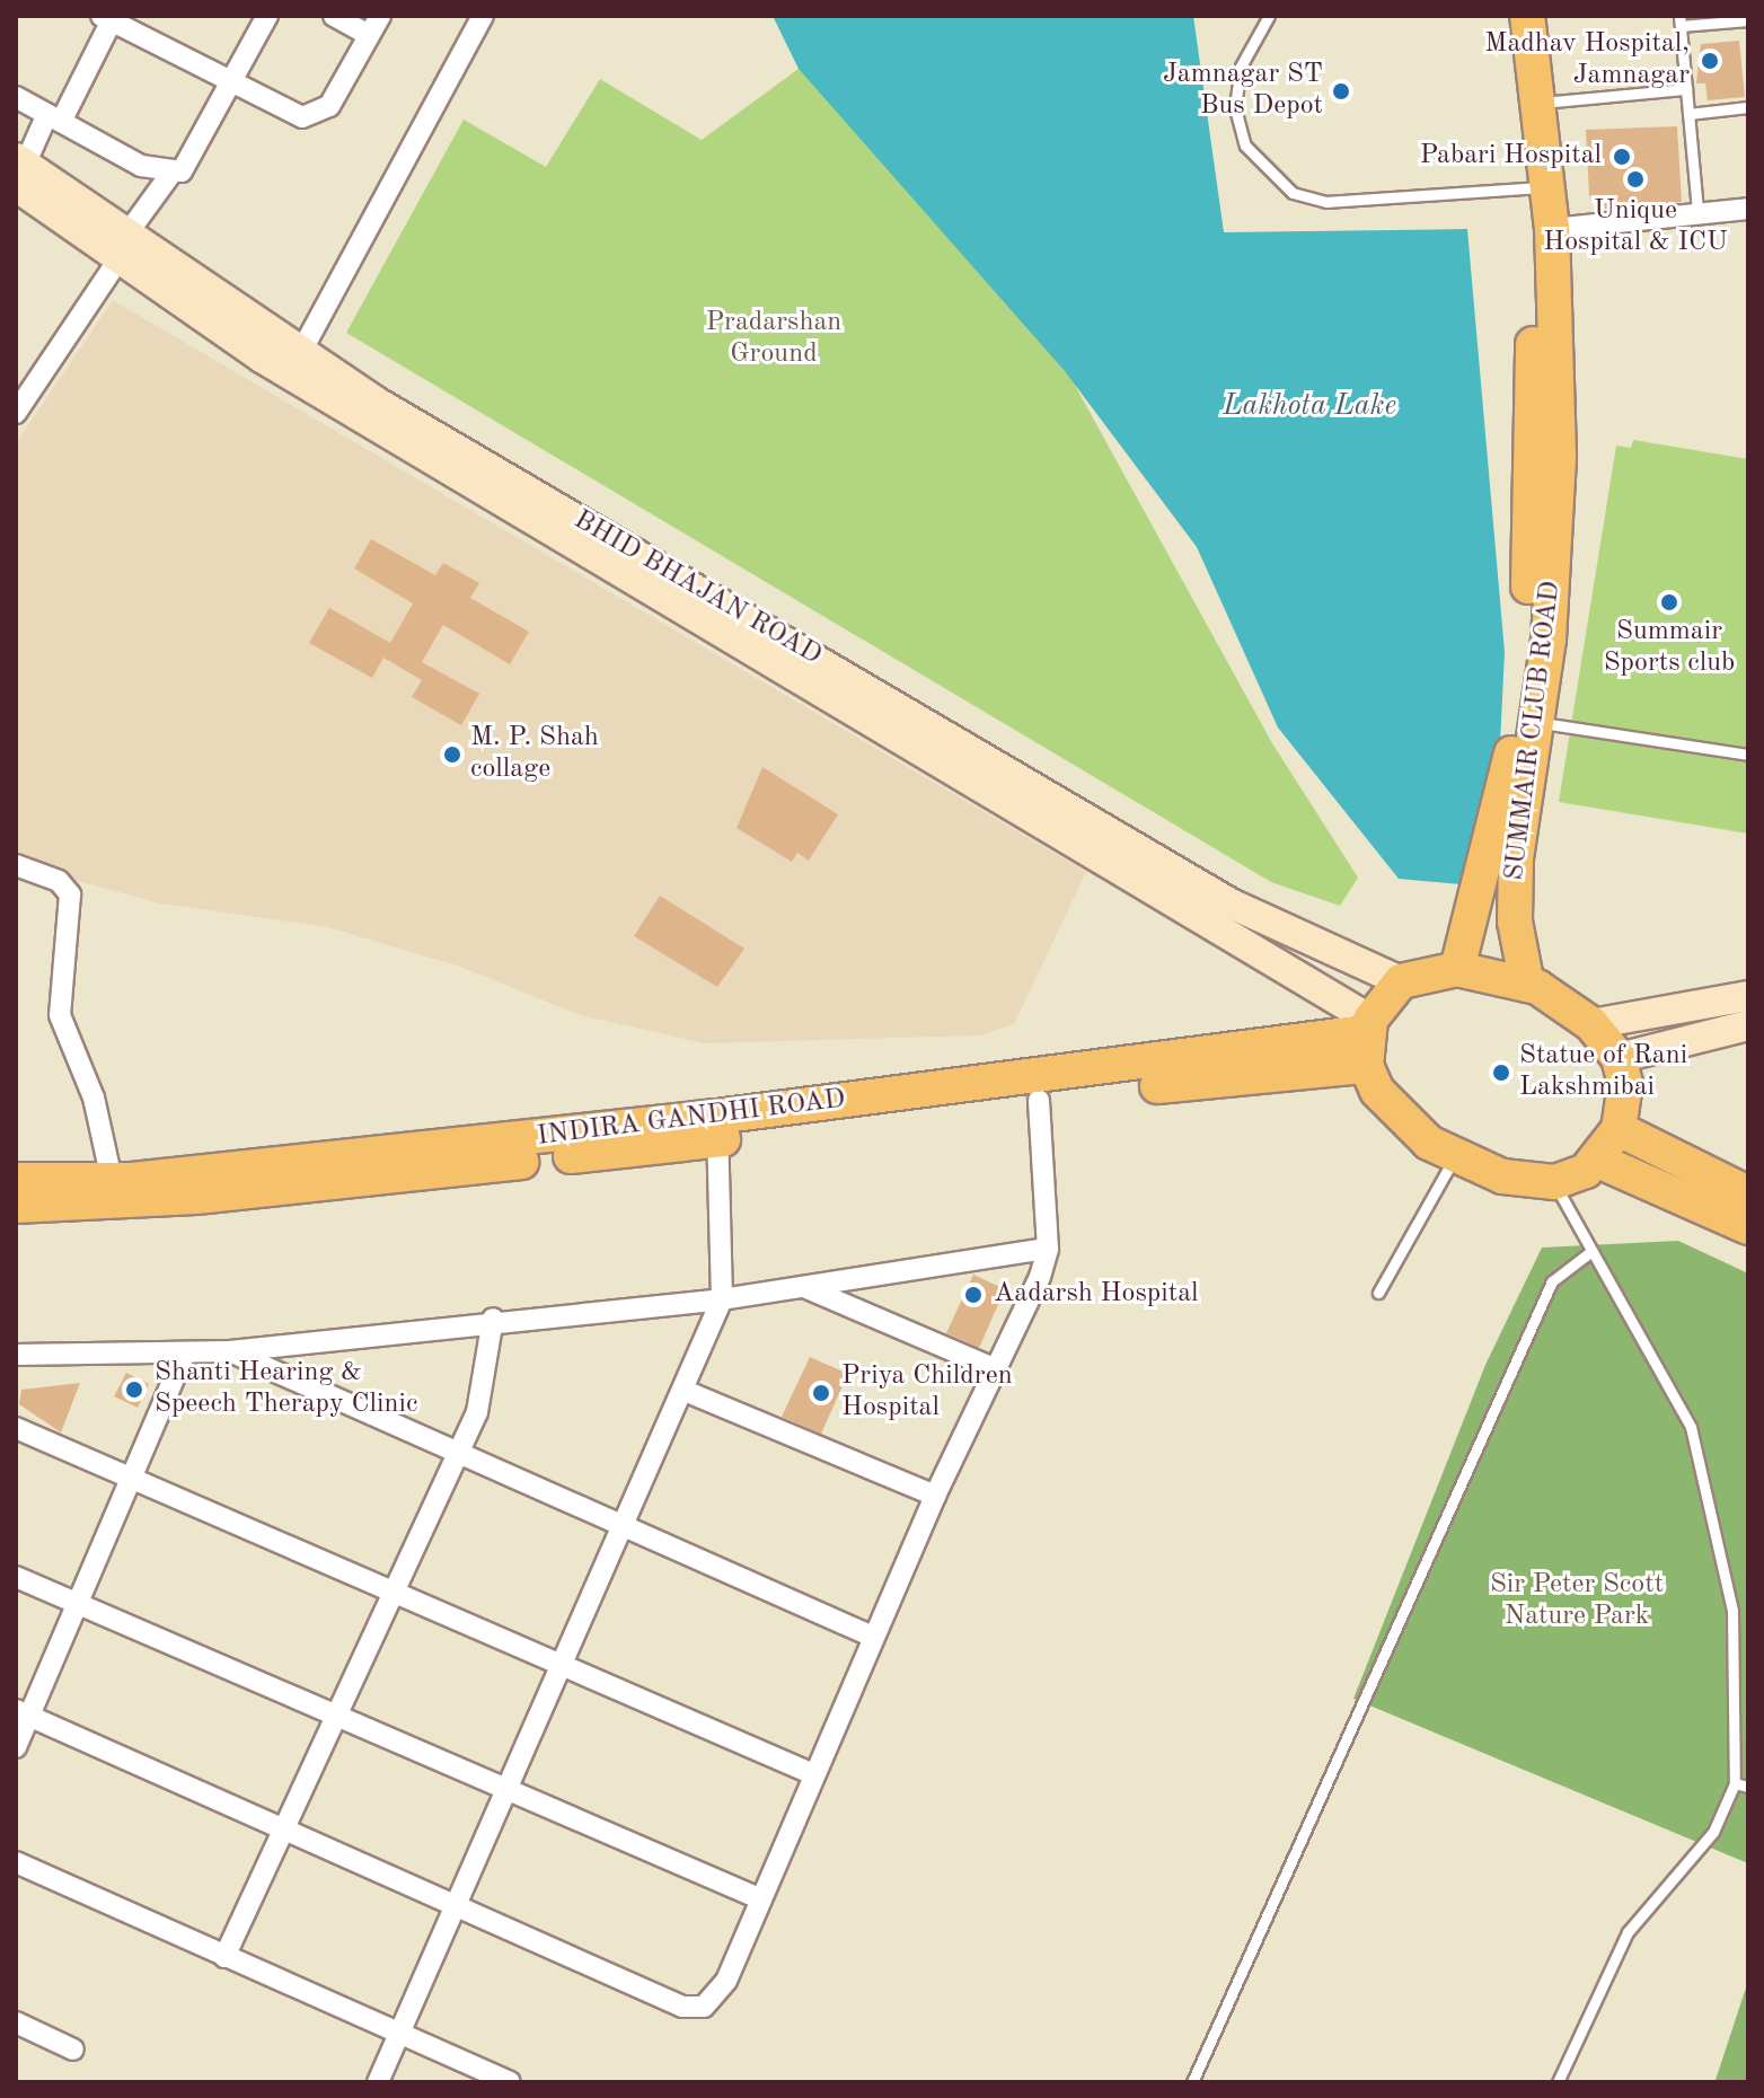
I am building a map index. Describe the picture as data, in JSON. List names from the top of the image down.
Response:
{
  "streets": {
    "main road": ["BHID BHAJAN ROAD", "SUMMAIR CLUB ROAD", "INDIRA GANDHI ROAD"]
  },
  "crossings": [
    ["BHID BHAJAN ROAD", "SUMMAIR CLUB ROAD"],
    ["BHID BHAJAN ROAD", "INDIRA GANDHI ROAD"],
    ["SUMMAIR CLUB ROAD", "INDIRA GANDHI ROAD"]
  ],
  "water": ["Lakhota Lake"],
  "parks": ["Pradarshan Ground", "Sir Peter Scott Nature Park"],
  "places": [
    "Madhav Hospital, Jamnagar",
    "Jamnagar ST Bus Depot",
    "Pabari Hospital",
    "Unique Hospital & ICU",
    "Summair Sports club",
    "M. P. Shah collage",
    "Statue of Rani Lakshmibai",
    "Aadarsh Hospital",
    "Shanti Hearing & Speech Therapy Clinic",
    "Priya Children Hospital"
  ]
}
